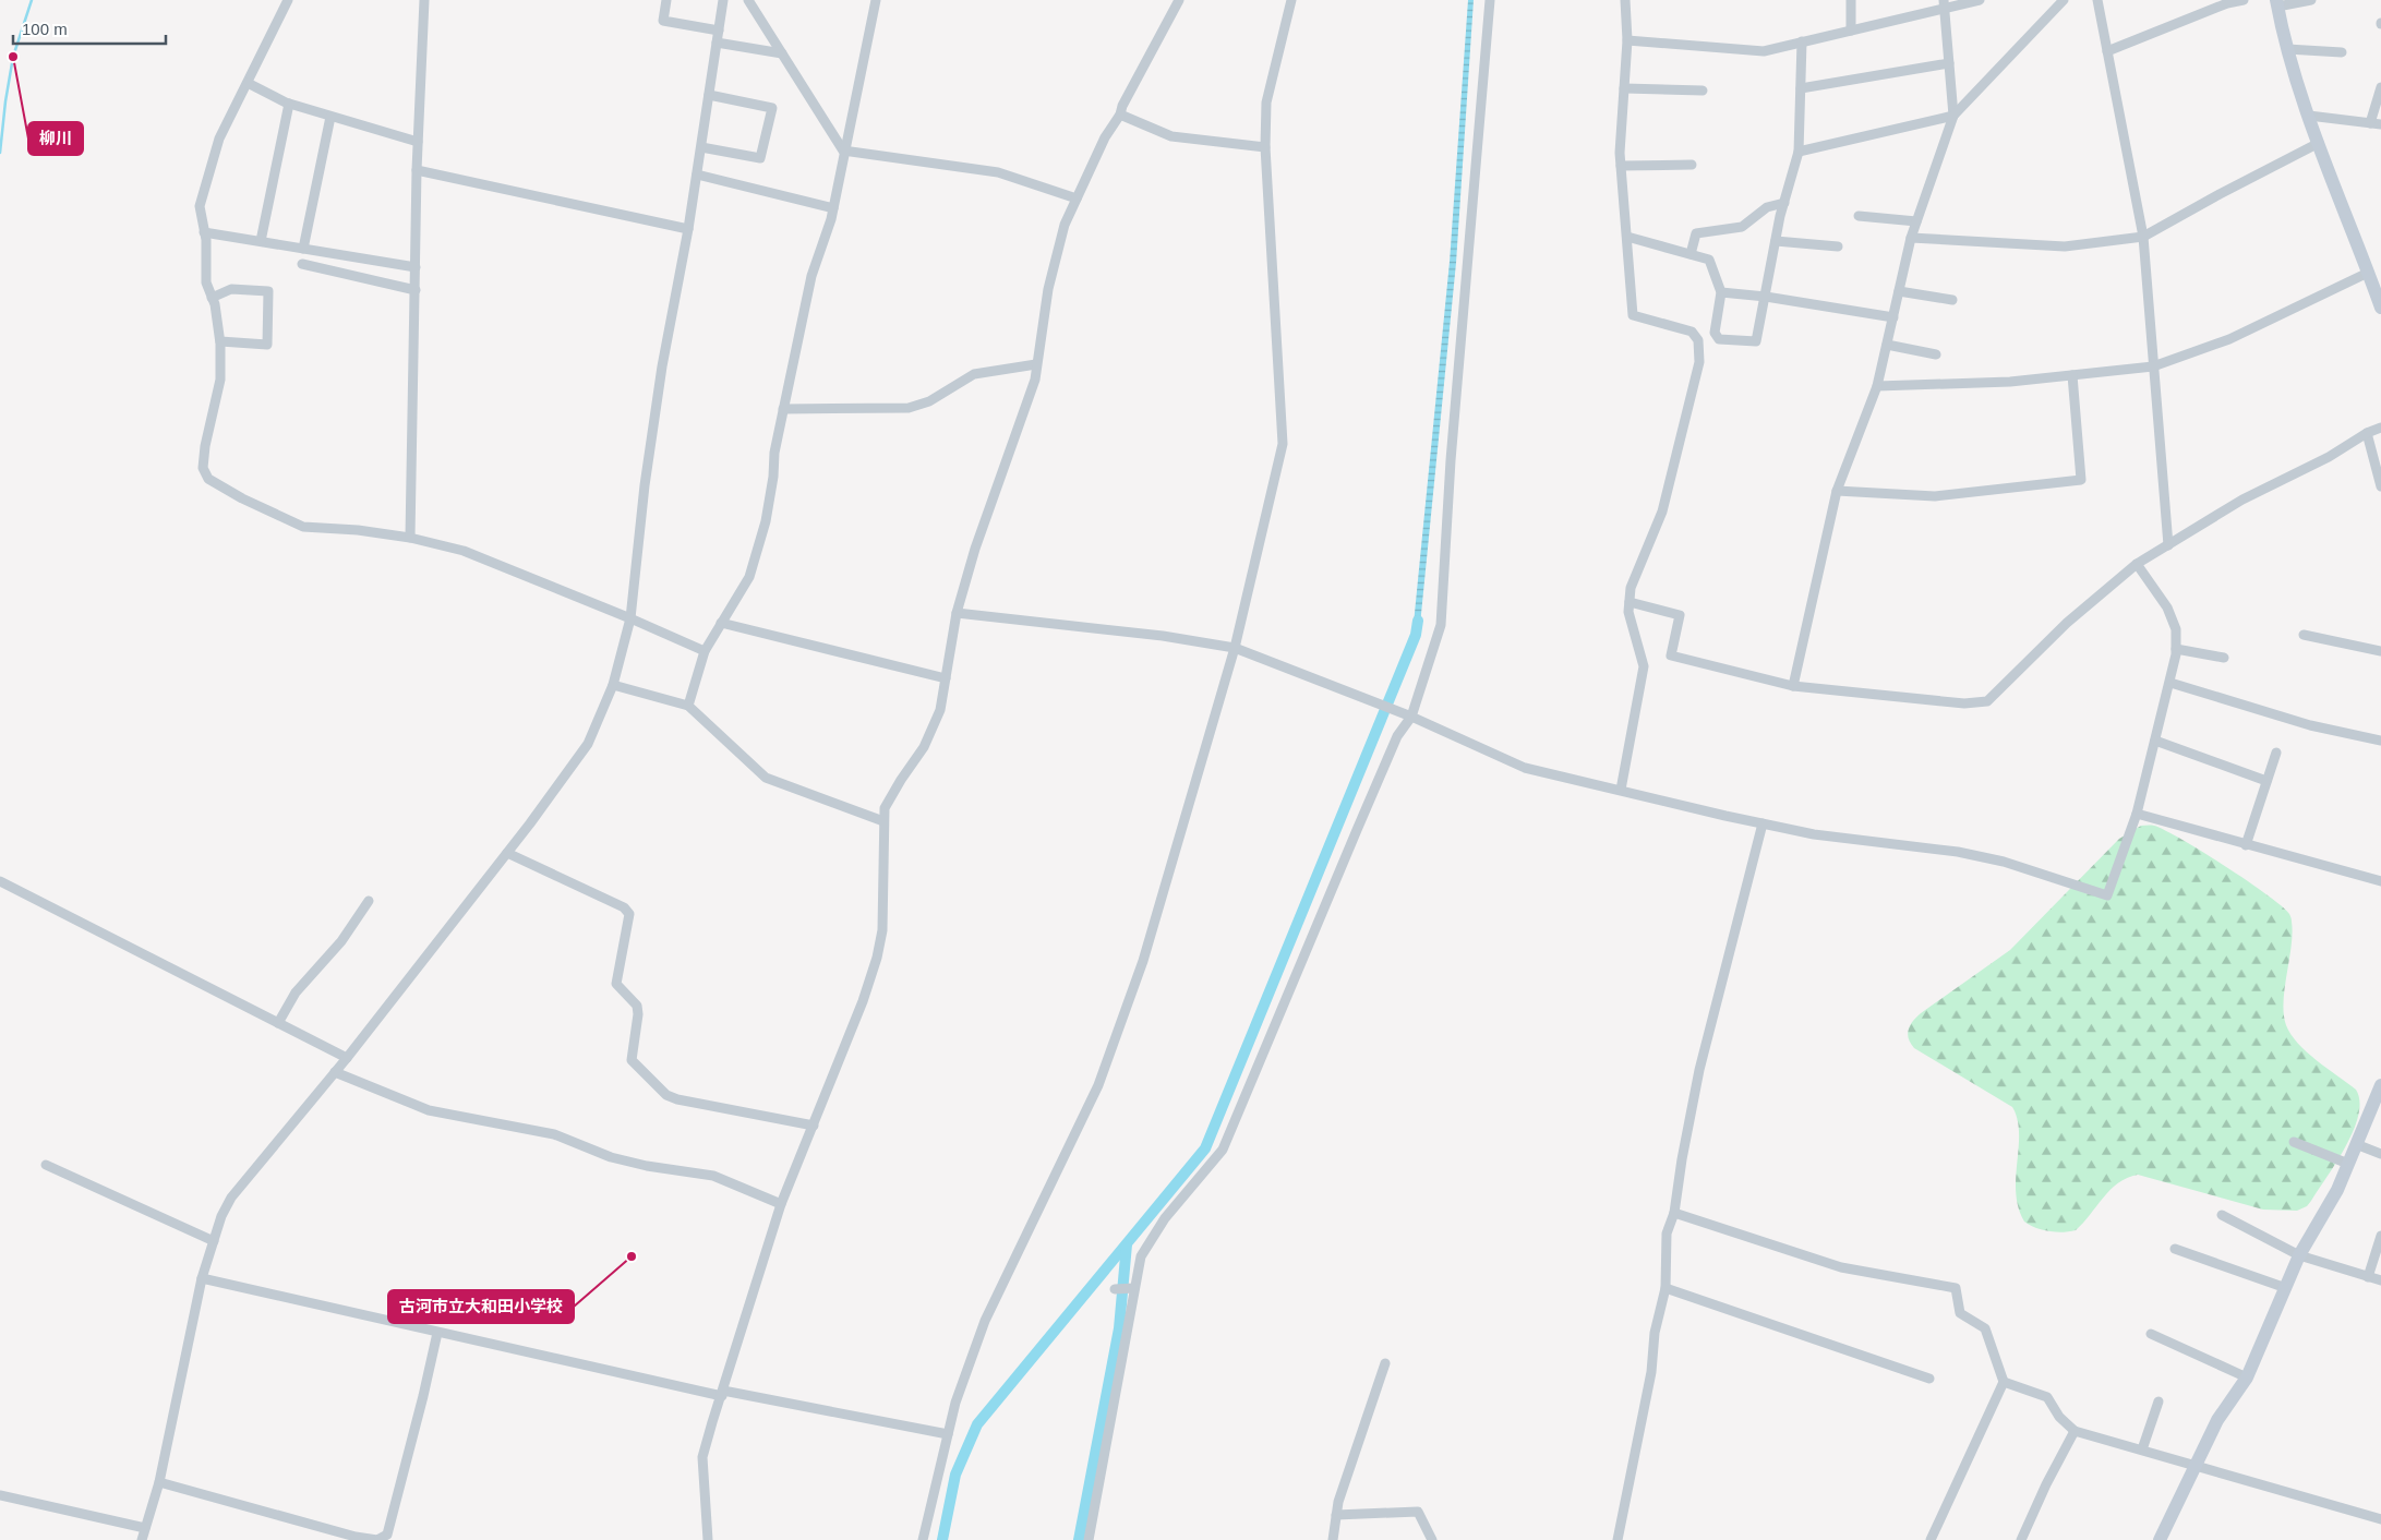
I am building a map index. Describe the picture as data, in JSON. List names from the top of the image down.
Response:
{
  "places": ["柳川", "古河市立大和田小学校"],
  "scale_bar": "100 m"
}
